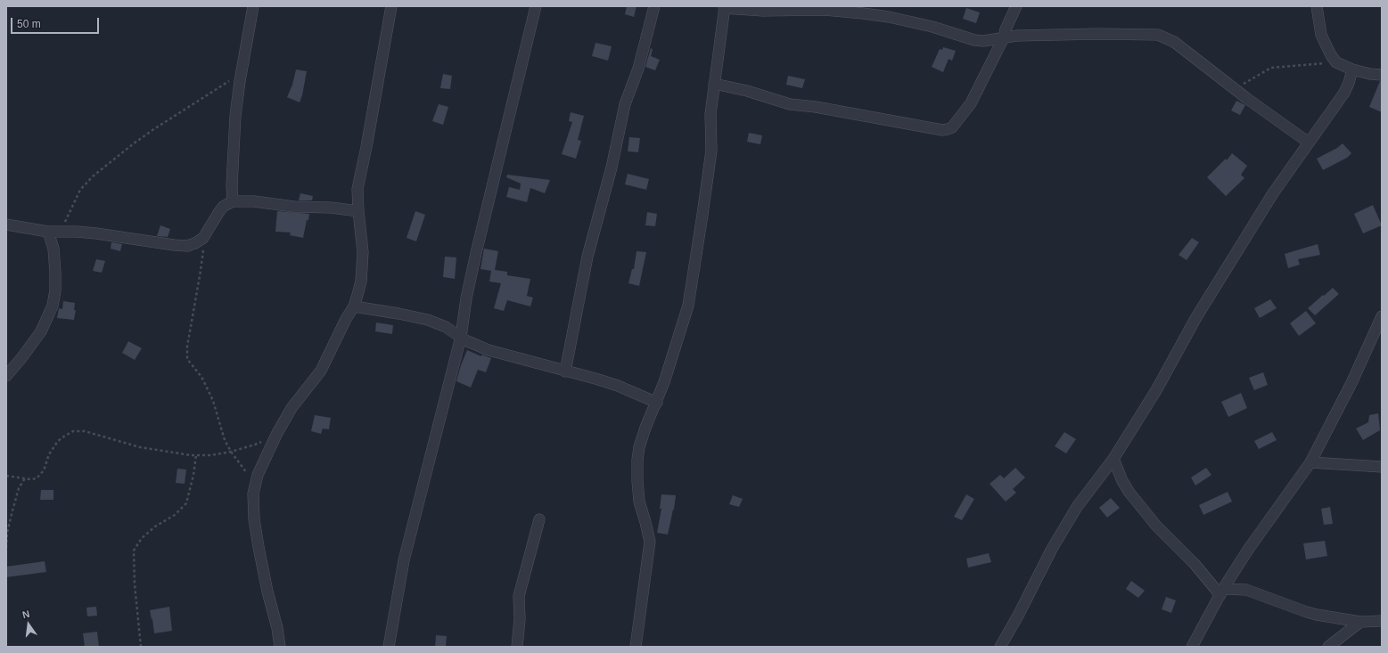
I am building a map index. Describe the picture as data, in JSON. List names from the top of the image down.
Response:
{
  "scale_bar": "50 m",
  "north": "top"
}
